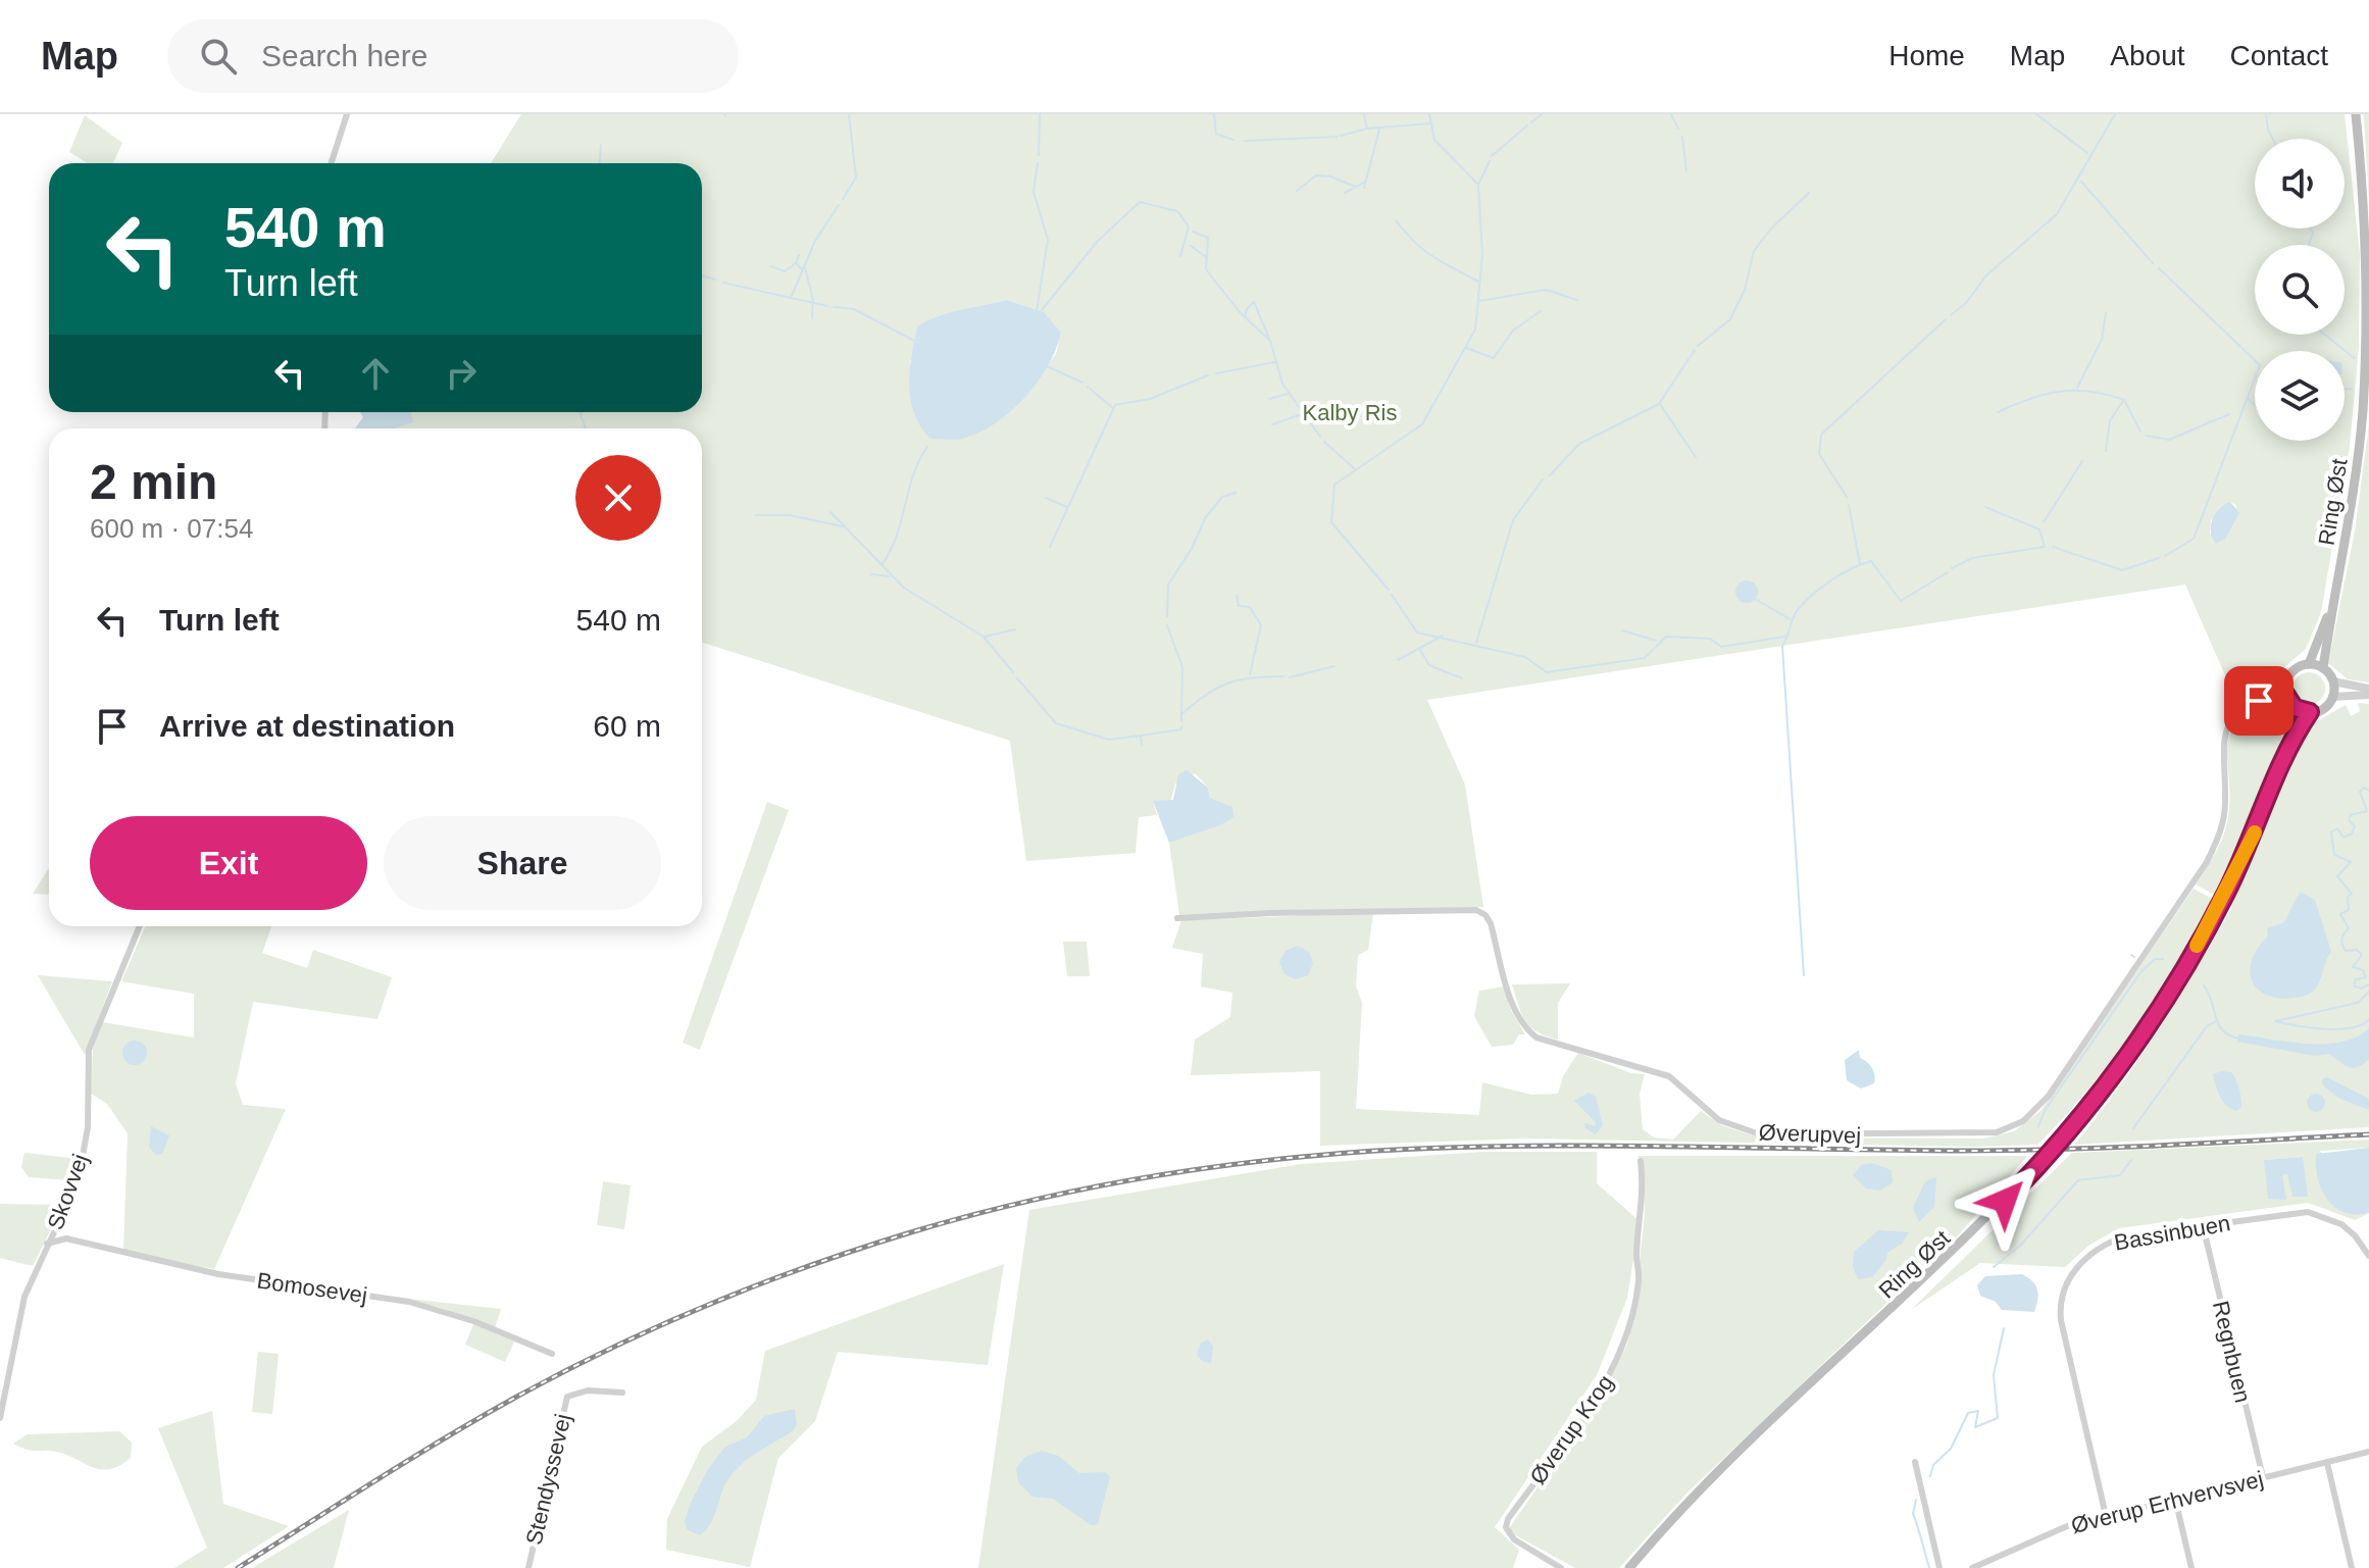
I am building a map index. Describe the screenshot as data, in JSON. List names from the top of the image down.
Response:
{
  "streets": {
    "main road": ["Ring Øst"],
    "street": [
      "Øverupvej",
      "Skovvej",
      "Bassinbuen",
      "Bomosevej",
      "Regnbuen",
      "Øverup Krog",
      "Stendyssevej",
      "Øverup Erhvervsvej"
    ]
  },
  "crossings": [
    ["Ring Øst", "Øverupvej"],
    ["Skovvej", "Bomosevej"],
    ["Bassinbuen", "Regnbuen"],
    ["Bassinbuen", "Øverup Erhvervsvej"],
    ["Regnbuen", "Øverup Erhvervsvej"]
  ],
  "parks": ["Kalby Ris"],
  "page": {
    "header": "Map",
    "search": "Search here",
    "nav": [
      "Home",
      "Map",
      "About",
      "Contact"
    ],
    "turn": ["540 m", "Turn left"],
    "heading": ["2 min", "600 m · 07:54"],
    "list": [
      {
        "name": "Turn left",
        "value": "540 m"
      },
      {
        "name": "Arrive at destination",
        "value": "60 m"
      }
    ],
    "buttons": ["Exit", "Share"]
  }
}
